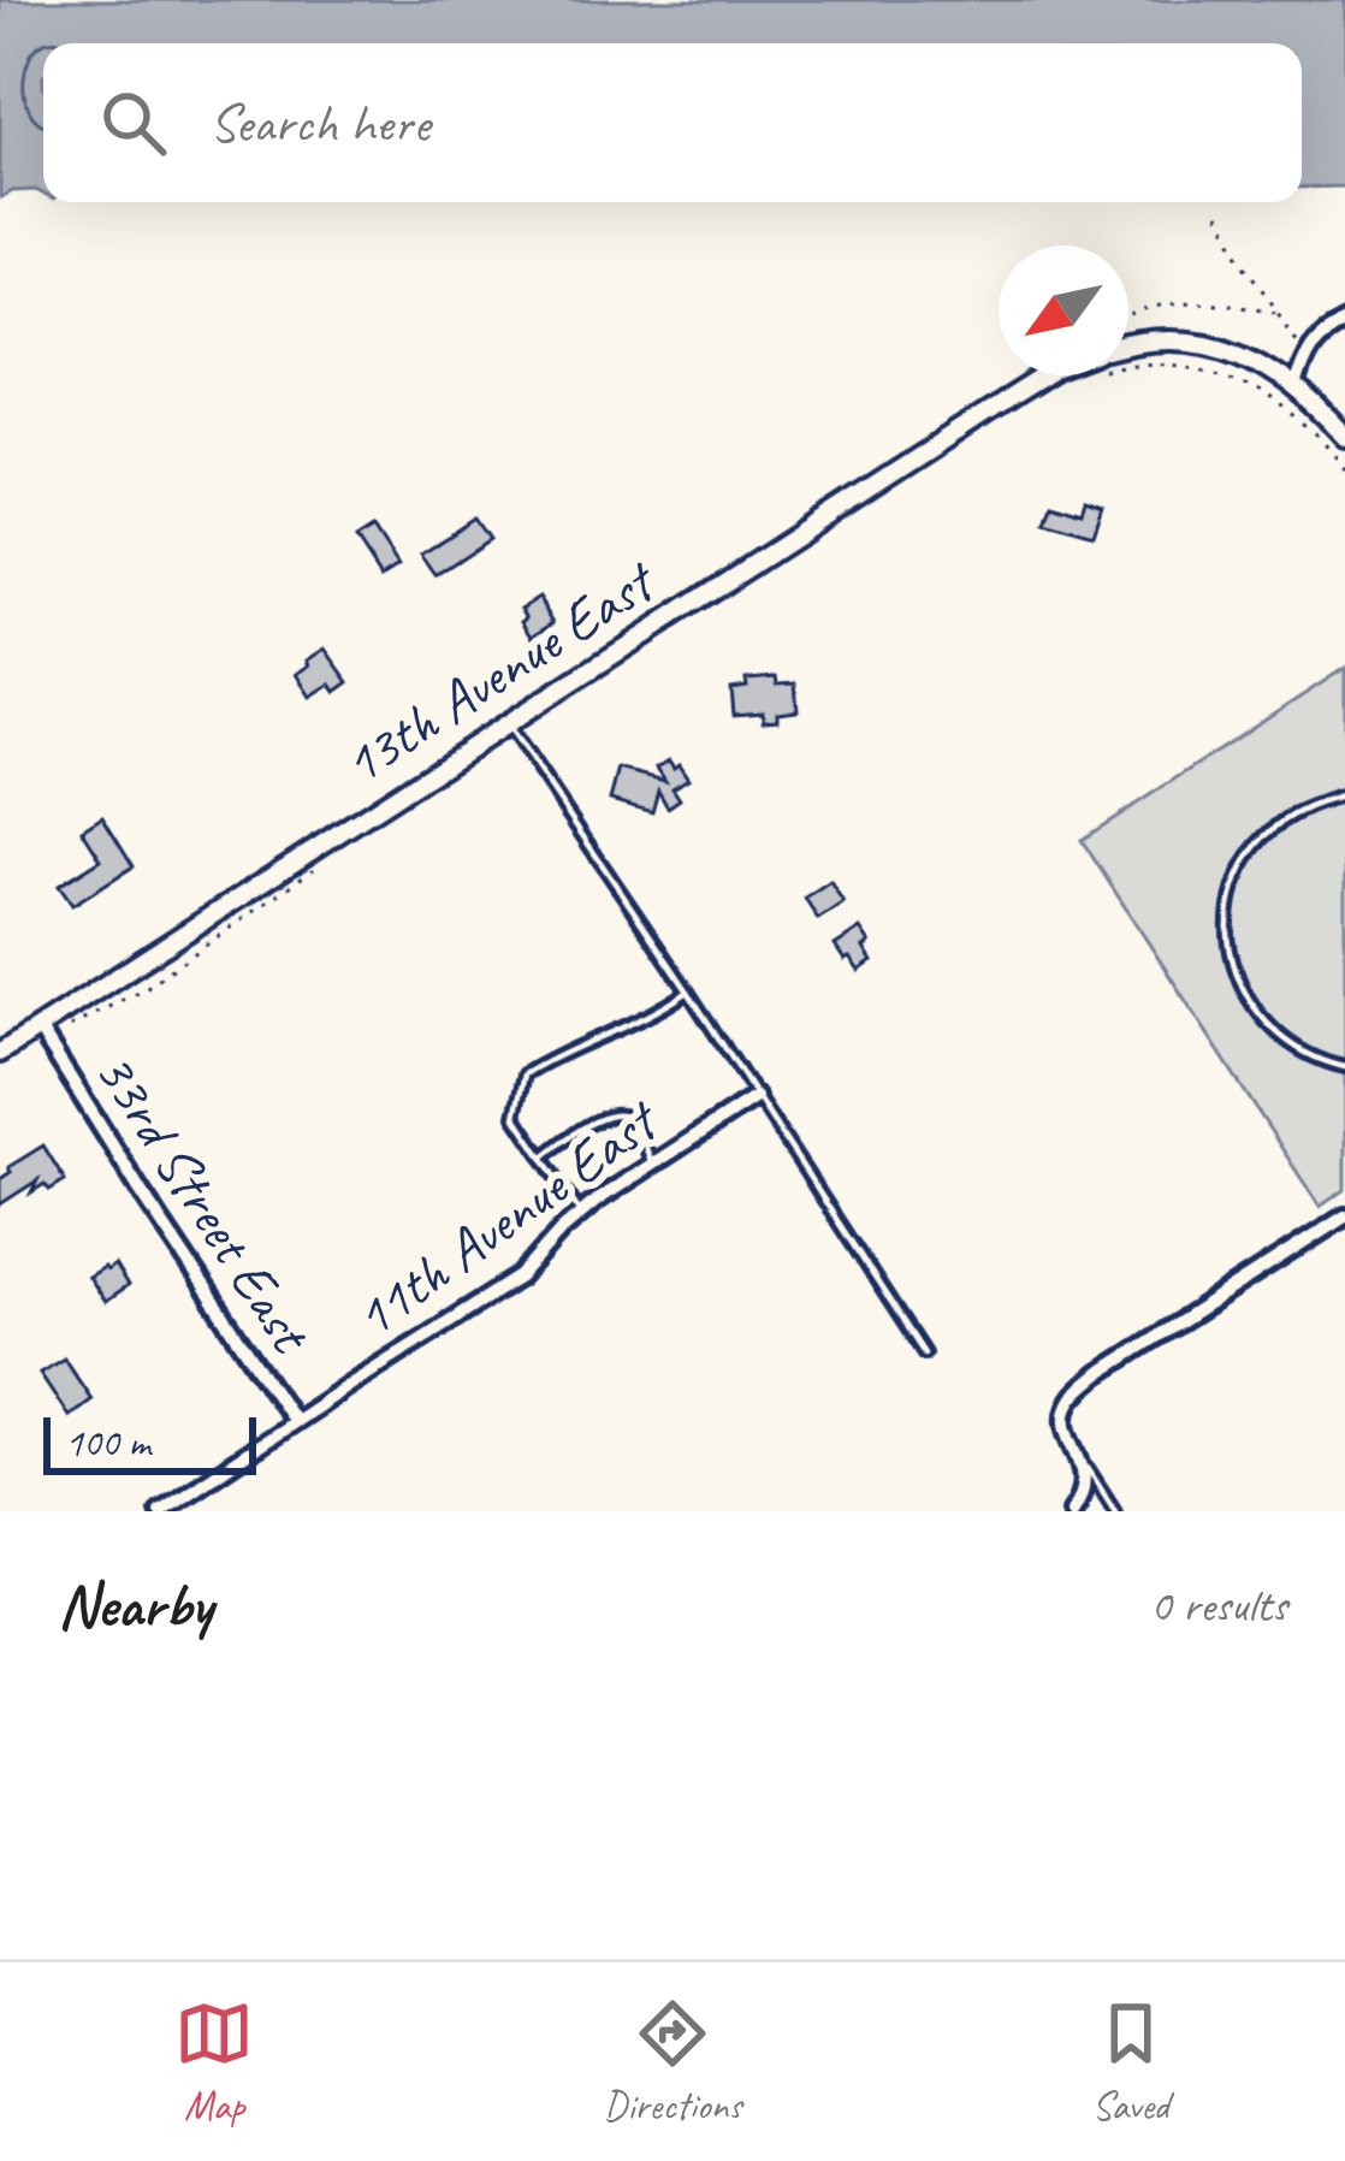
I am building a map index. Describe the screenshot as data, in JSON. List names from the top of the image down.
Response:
{
  "streets": {
    "main road": ["13th Avenue East"],
    "street": ["33rd Street East", "11th Avenue East"]
  },
  "crossings": [
    ["13th Avenue East", "33rd Street East"],
    ["33rd Street East", "11th Avenue East"]
  ],
  "scale_bar": "100 m",
  "north": "bottom left",
  "page": {
    "search": "Search here",
    "scale": "100 m",
    "heading": ["Nearby", "0 results"],
    "nav": ["Map", "Directions", "Saved"]
  }
}
